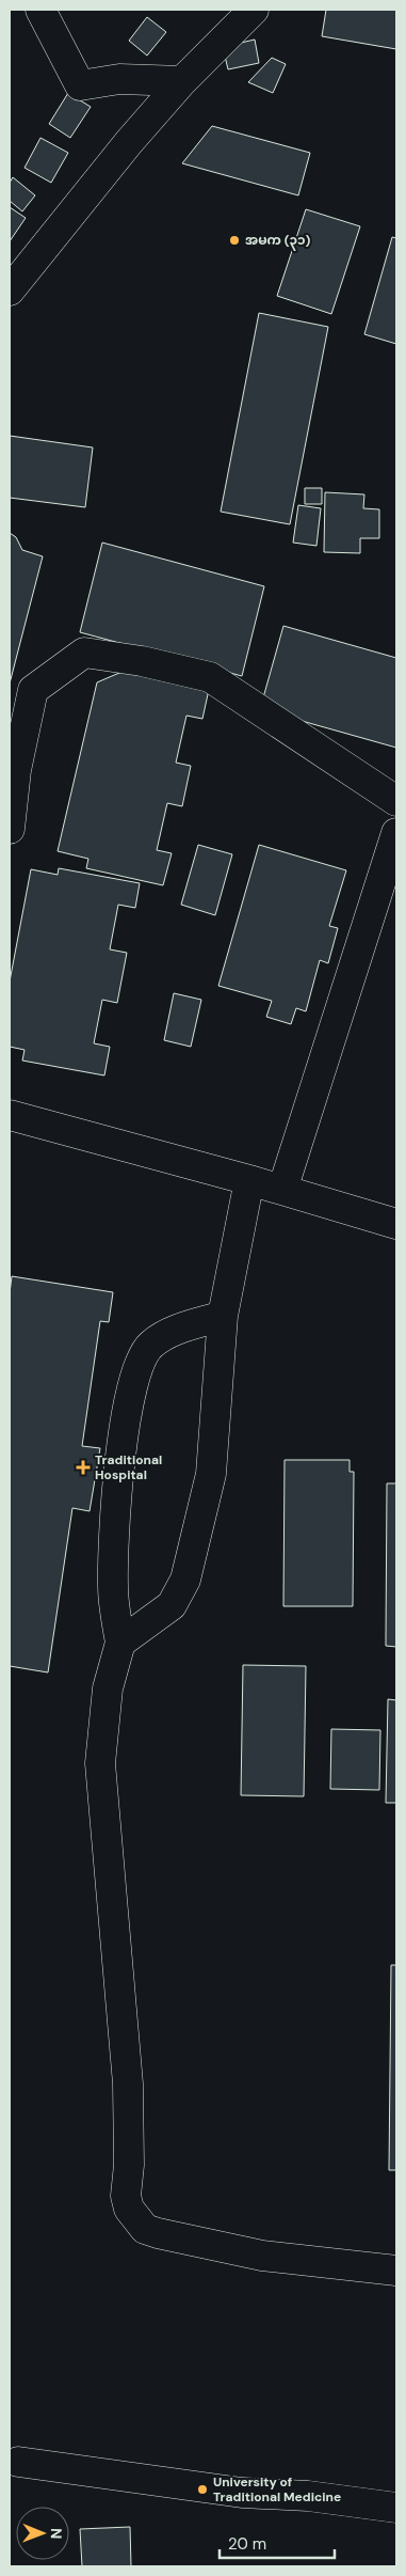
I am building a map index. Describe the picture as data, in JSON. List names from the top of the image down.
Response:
{
  "places": {
    "other": ["အမက (၃၁)", "University of Traditional Medicine"],
    "health": ["Traditional Hospital"]
  },
  "scale_bar": "20 m",
  "north": "right"
}
